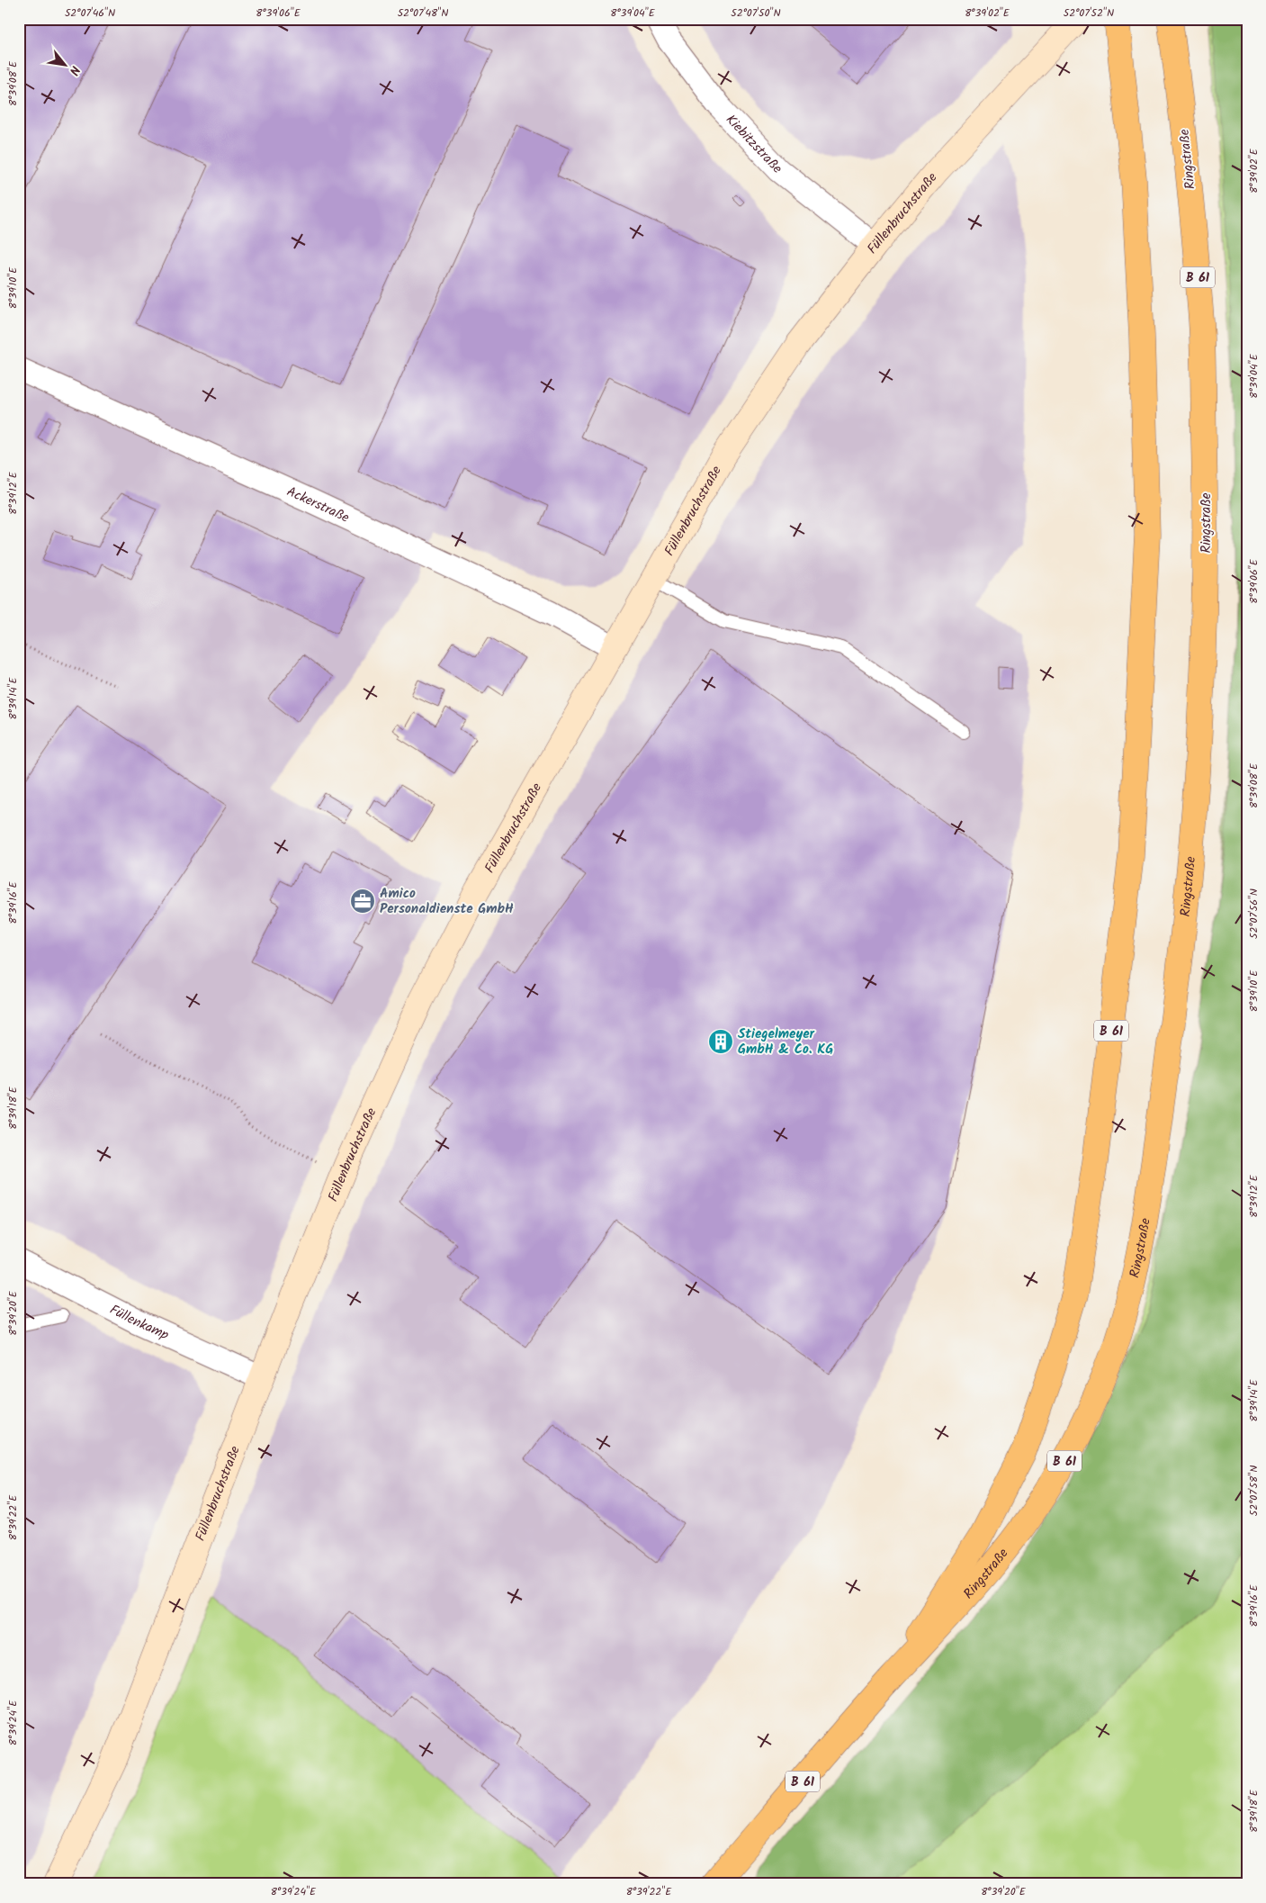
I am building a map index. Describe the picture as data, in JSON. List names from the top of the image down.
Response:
{
  "streets": {
    "highway": ["Ringstraße", "B 61"],
    "street": [
      "Kiebitzstraße",
      "Füllenbruchstraße",
      "Ackerstraße",
      "Füllenkamp"
    ]
  },
  "crossings": [
    ["Kiebitzstraße", "Füllenbruchstraße"],
    ["Füllenbruchstraße", "Ackerstraße"],
    ["Füllenbruchstraße", "Füllenkamp"]
  ],
  "places": {
    "office": ["Amico Personaldienste GmbH"],
    "building": ["Stiegelmeyer GmbH & Co. KG"]
  },
  "north": "bottom right",
  "coordinates": [
    "52°07'46\"N",
    "8°39'06\"E",
    "52°07'48\"N",
    "8°39'04\"E",
    "52°07'50\"N",
    "8°39'02\"E",
    "52°07'52\"N",
    "8°39'08\"E",
    "8°39'10\"E",
    "8°39'12\"E",
    "8°39'14\"E",
    "8°39'16\"E",
    "52°07'56\"N",
    "8°39'18\"E",
    "8°39'20\"E",
    "52°07'58\"N",
    "8°39'22\"E",
    "8°39'24\"E"
  ]
}
